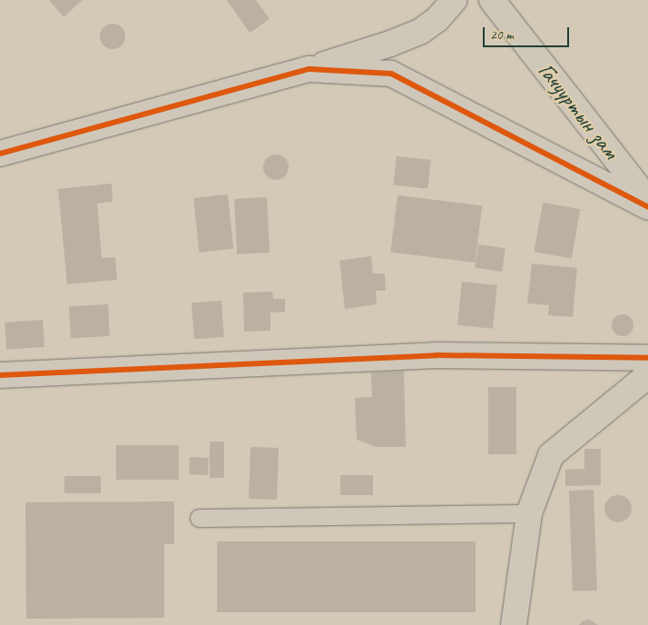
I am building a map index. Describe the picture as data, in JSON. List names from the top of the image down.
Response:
{
  "streets": {
    "street": ["Гачууртын зам"]
  },
  "scale_bar": "20 m"
}
